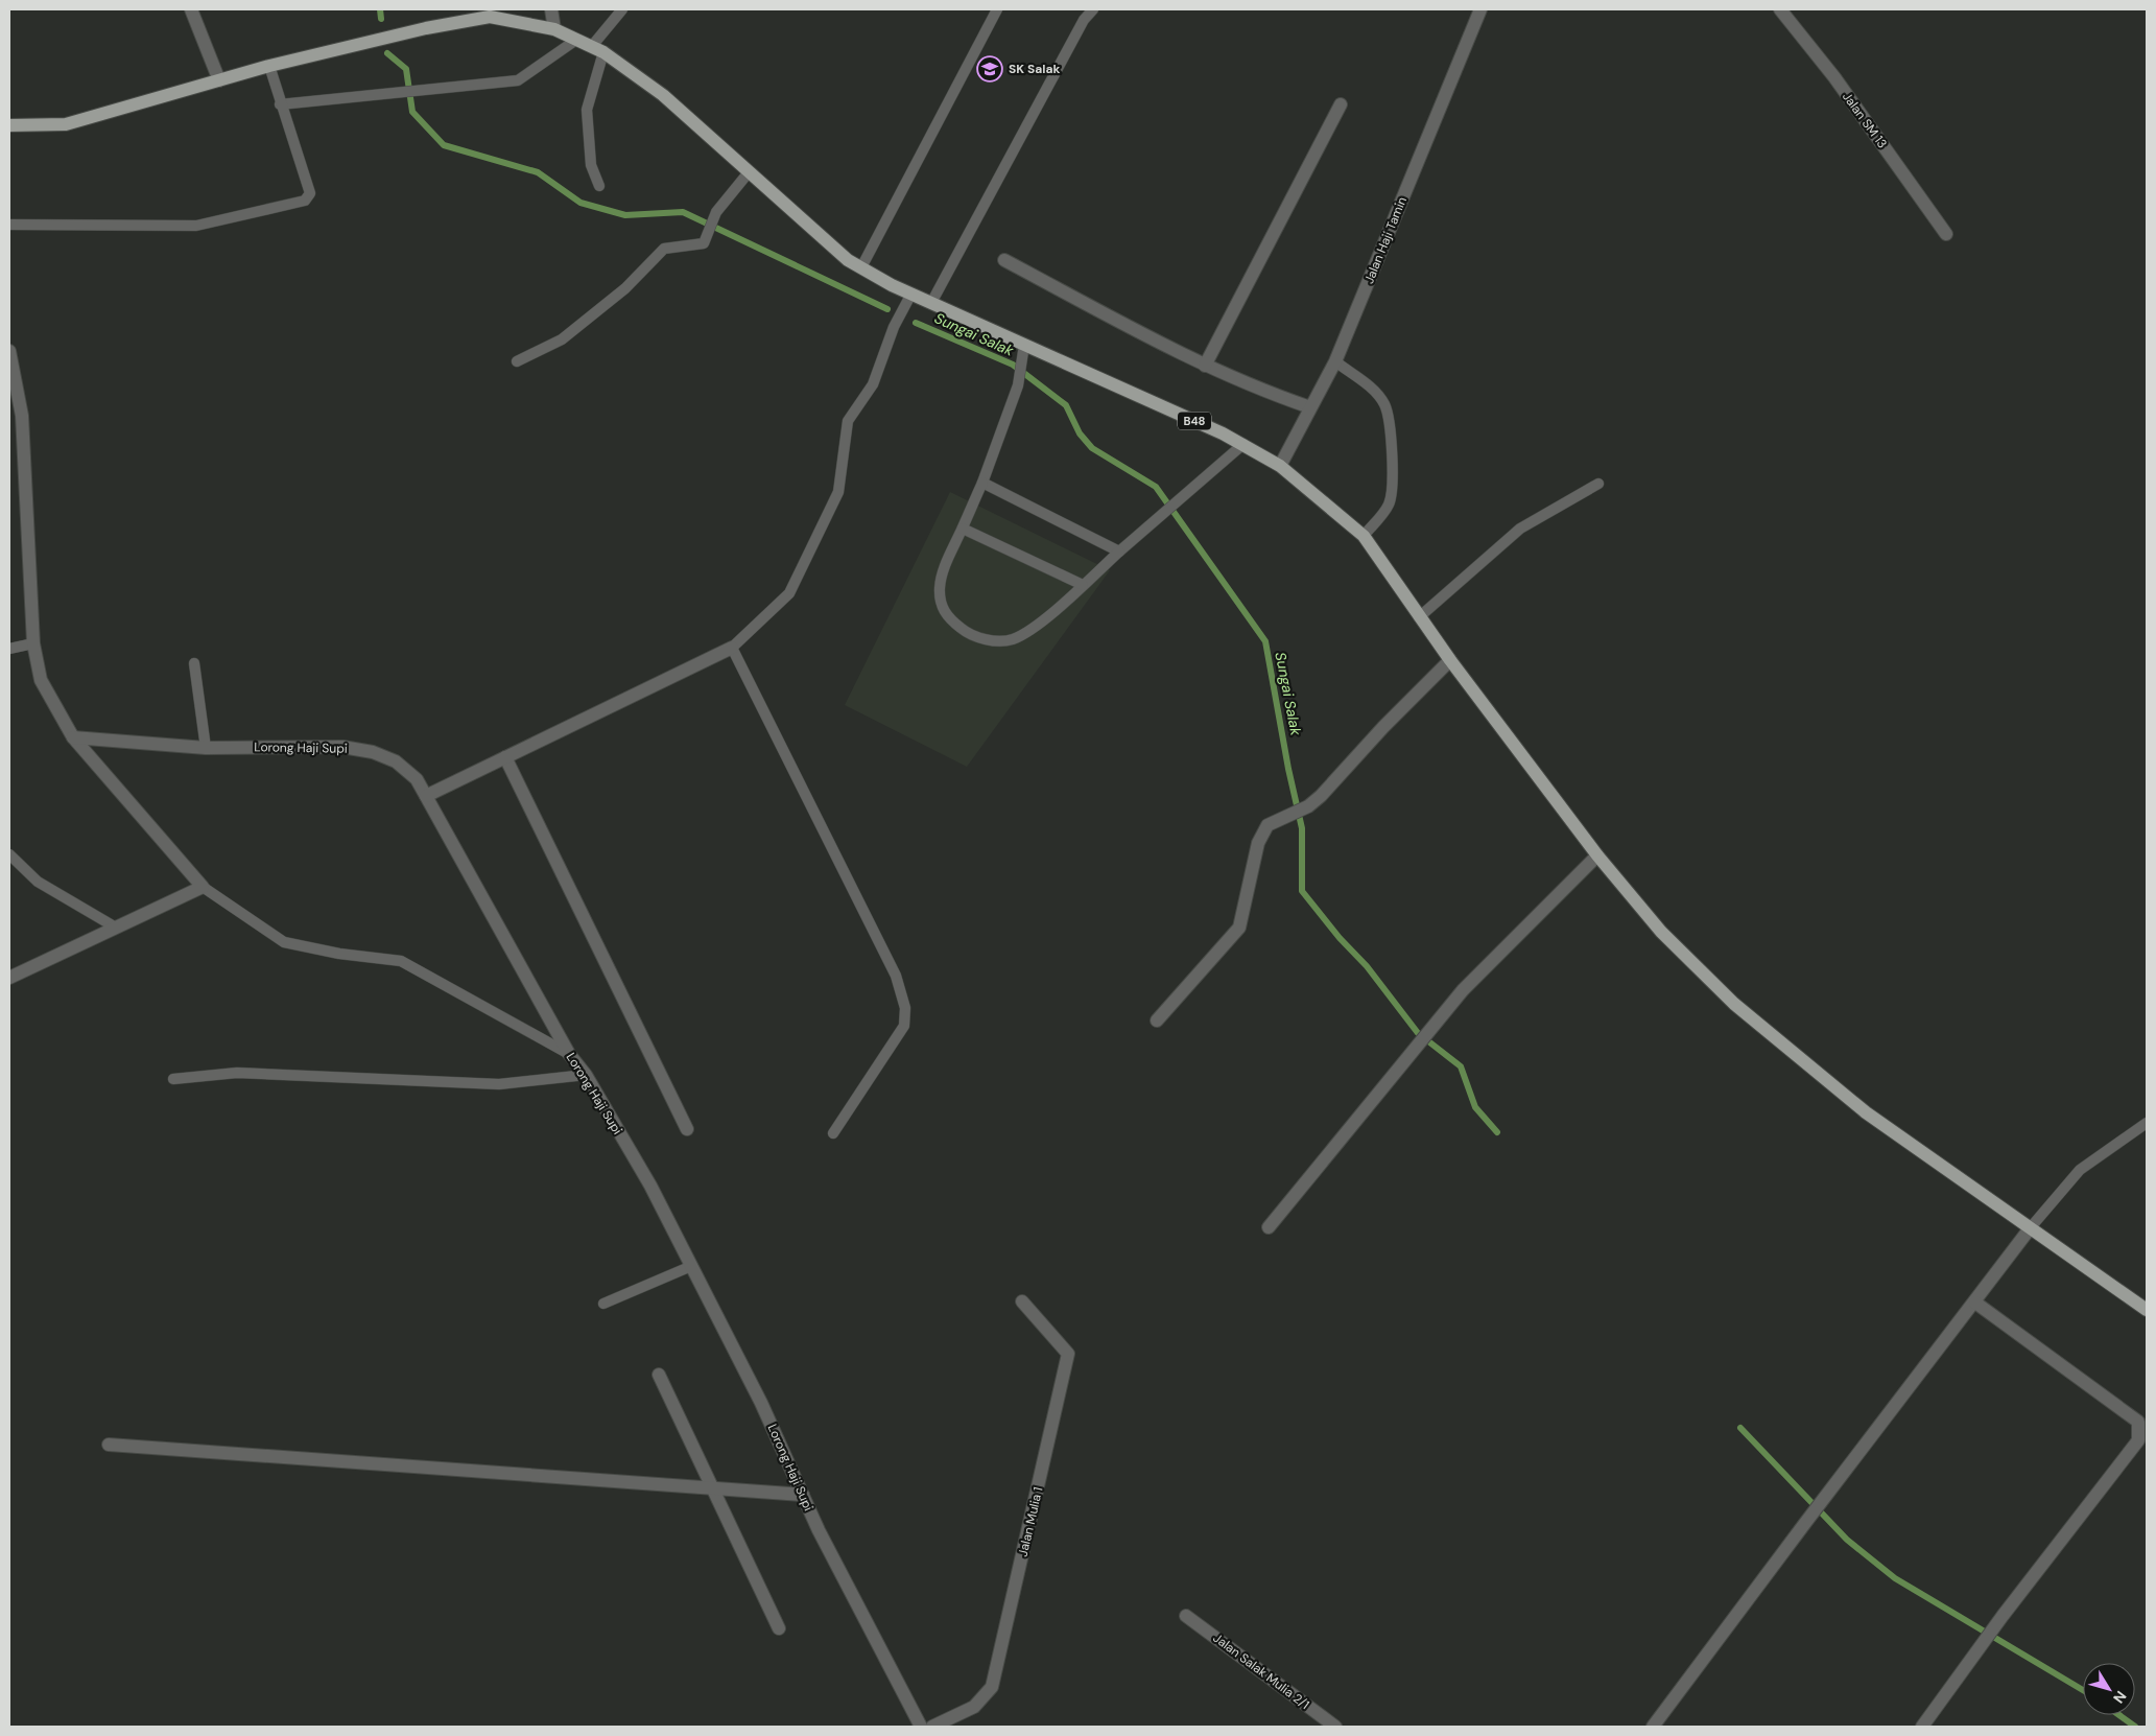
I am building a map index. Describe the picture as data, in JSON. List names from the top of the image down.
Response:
{
  "streets": {
    "main road": ["B48"],
    "street": [
      "Jalan SM 13",
      "Jalan Haji Tamin",
      "Lorong Haji Supi",
      "Jalan Mulia 1",
      "Jalan Salak Mulia 2/1"
    ]
  },
  "crossings": [
    ["Jalan Haji Tamin", "B48"]
  ],
  "water": ["Sungai Salak"],
  "places": {
    "school or university": ["SK Salak"]
  },
  "north": "bottom right"
}
